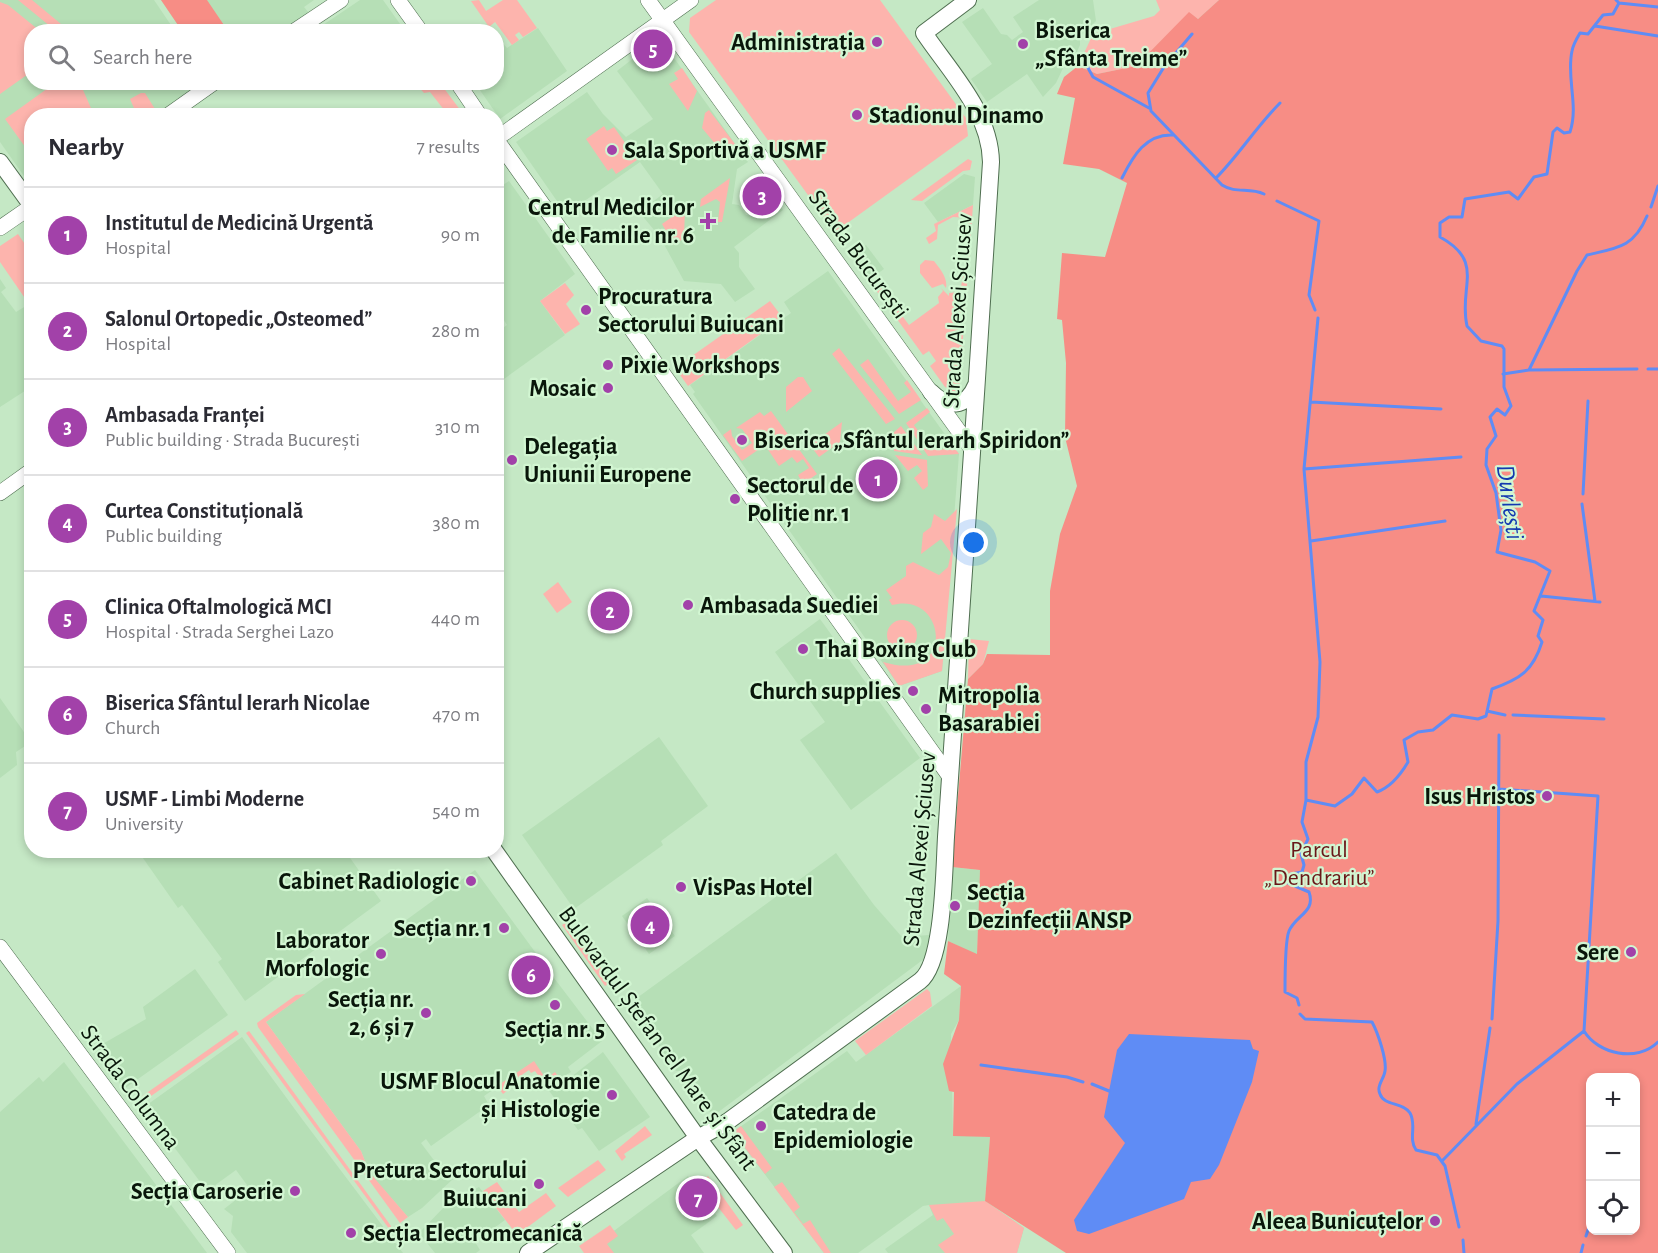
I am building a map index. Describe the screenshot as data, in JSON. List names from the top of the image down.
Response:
{
  "streets": {
    "main road": [
      "Strada București",
      "Strada Alexei Șciusev",
      "Bulevardul Ștefan cel Mare și Sfânt",
      "Strada Columna"
    ]
  },
  "crossings": [
    ["Strada București", "Strada Alexei Șciusev"],
    ["Strada Alexei Șciusev", "Bulevardul Ștefan cel Mare și Sfânt"]
  ],
  "water": ["Durlești"],
  "parks": ["Parcul „Dendrariu”"],
  "places": {
    "other": [
      "Administrația",
      "Biserica „Sfânta Treime”",
      "Stadionul Dinamo",
      "Sala Sportivă a USMF",
      "Procuratura Sectorului Buiucani",
      "Pixie Workshops",
      "Mosaic",
      "Biserica „Sfântul Ierarh Spiridon”",
      "Delegația Uniunii Europene",
      "Sectorul de Poliție nr. 1",
      "Ambasada Suediei",
      "Thai Boxing Club",
      "Church supplies",
      "Mitropolia Basarabiei",
      "Isus Hristos",
      "Cabinet Radiologic",
      "VisPas Hotel",
      "Secția Dezinfecții ANSP",
      "Secția nr. 1",
      "Sere",
      "Laborator Morfologic",
      "Secția nr. 5",
      "Secția nr. 2, 6 și 7",
      "USMF Blocul Anatomie și Histologie",
      "Catedra de Epidemiologie",
      "Pretura Sectorului Buiucani",
      "Secția Caroserie",
      "Aleea Bunicuțelor",
      "Secția Electromecanică"
    ],
    "health": ["Centrul Medicilor de Familie nr. 6"]
  },
  "page": {
    "search": "Search here",
    "pins": [
      "5",
      "3",
      "1",
      "2",
      "4",
      "6",
      "7"
    ],
    "heading": ["Nearby", "7 results"],
    "list": [
      {
        "mark": "1",
        "name": "Institutul de Medicină Urgentă",
        "note": "Hospital",
        "value": "90 m"
      },
      {
        "mark": "2",
        "name": "Salonul Ortopedic „Osteomed”",
        "note": "Hospital",
        "value": "280 m"
      },
      {
        "mark": "3",
        "name": "Ambasada Franței",
        "note": "Public building · Strada București",
        "value": "310 m"
      },
      {
        "mark": "4",
        "name": "Curtea Constituțională",
        "note": "Public building",
        "value": "380 m"
      },
      {
        "mark": "5",
        "name": "Clinica Oftalmologică MCI",
        "note": "Hospital · Strada Serghei Lazo",
        "value": "440 m"
      },
      {
        "mark": "6",
        "name": "Biserica Sfântul Ierarh Nicolae",
        "note": "Church",
        "value": "470 m"
      },
      {
        "mark": "7",
        "name": "USMF - Limbi Moderne",
        "note": "University",
        "value": "540 m"
      }
    ],
    "map_buttons": ["+", "−"]
  }
}
